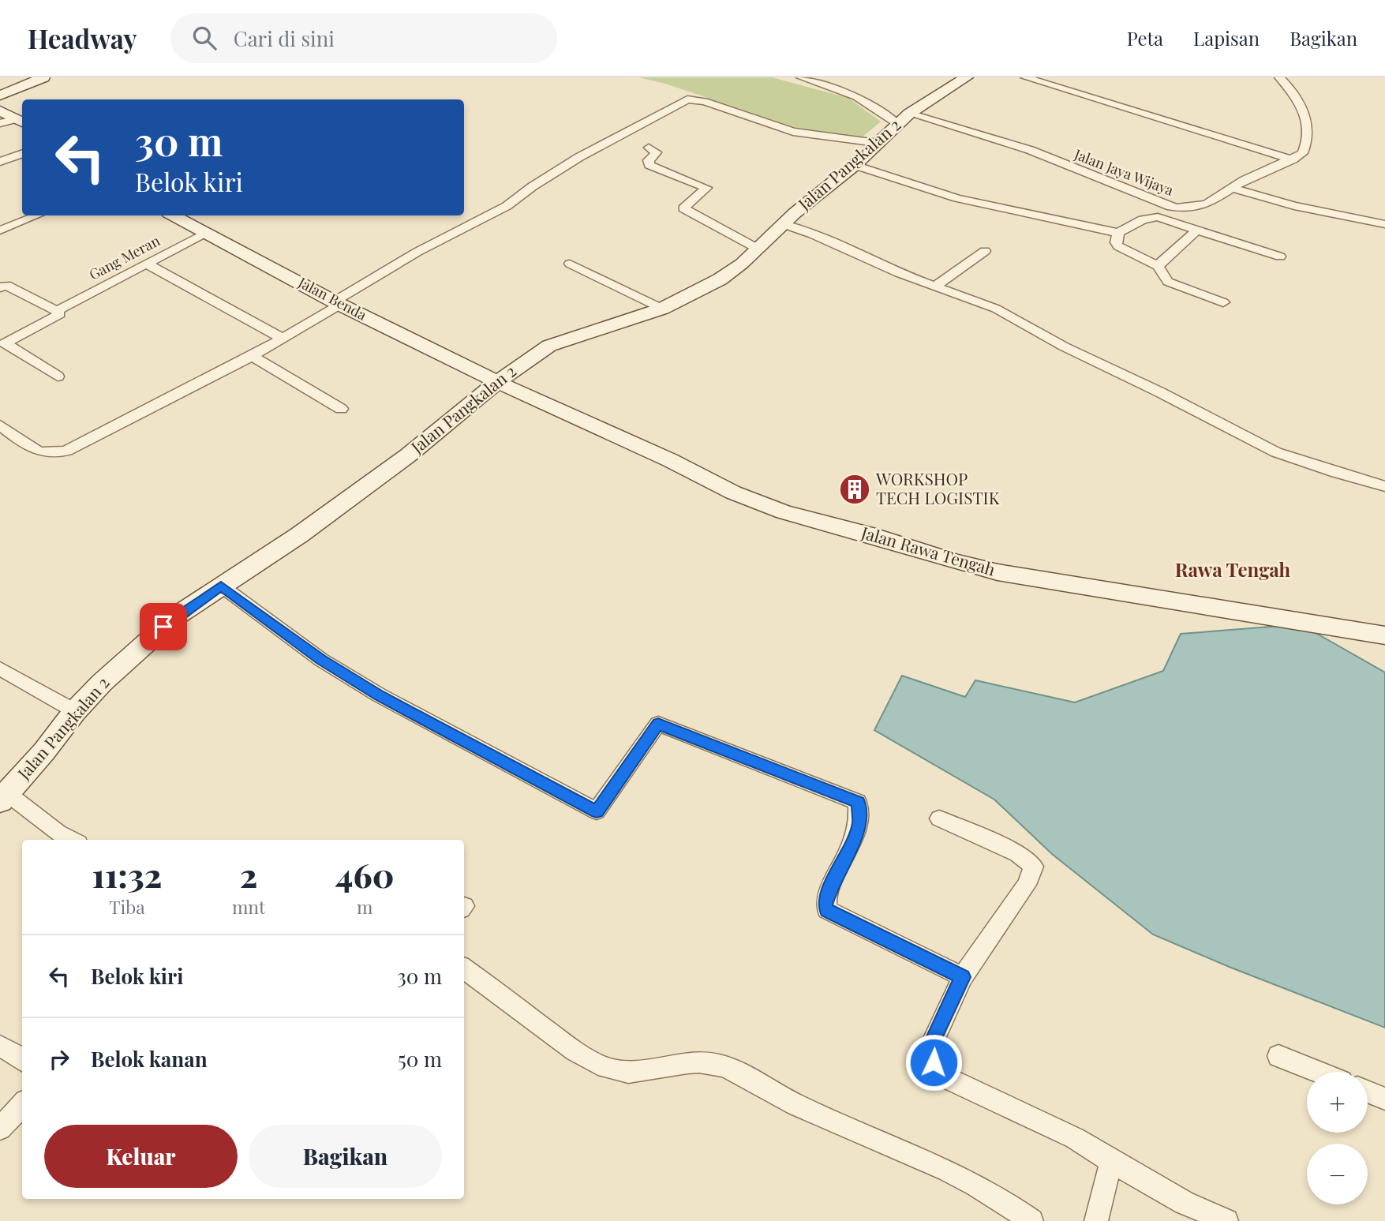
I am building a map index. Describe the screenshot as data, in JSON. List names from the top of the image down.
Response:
{
  "streets": {
    "street": [
      "Jalan Pangkalan 2",
      "Jalan Jaya Wijaya",
      "Gang Meran",
      "Jalan Benda",
      "Jalan Rawa Tengah"
    ]
  },
  "crossings": [
    ["Jalan Pangkalan 2", "Jalan Jaya Wijaya"],
    ["Jalan Pangkalan 2", "Jalan Benda"],
    ["Jalan Pangkalan 2", "Jalan Rawa Tengah"],
    ["Gang Meran", "Jalan Benda"],
    ["Jalan Benda", "Jalan Rawa Tengah"]
  ],
  "districts": ["Rawa Tengah"],
  "places": {
    "building": ["WORKSHOP TECH LOGISTIK"]
  },
  "page": {
    "header": "Headway",
    "search": "Cari di sini",
    "nav": ["Peta", "Lapisan", "Bagikan"],
    "turn": ["30 m", "Belok kiri"],
    "eta": [
      "11:32",
      "Tiba",
      "2",
      "mnt",
      "460",
      "m"
    ],
    "list": [
      {
        "name": "Belok kiri",
        "value": "30 m"
      },
      {
        "name": "Belok kanan",
        "value": "50 m"
      }
    ],
    "map_buttons": ["+", "−"],
    "buttons": ["Keluar", "Bagikan"]
  }
}
